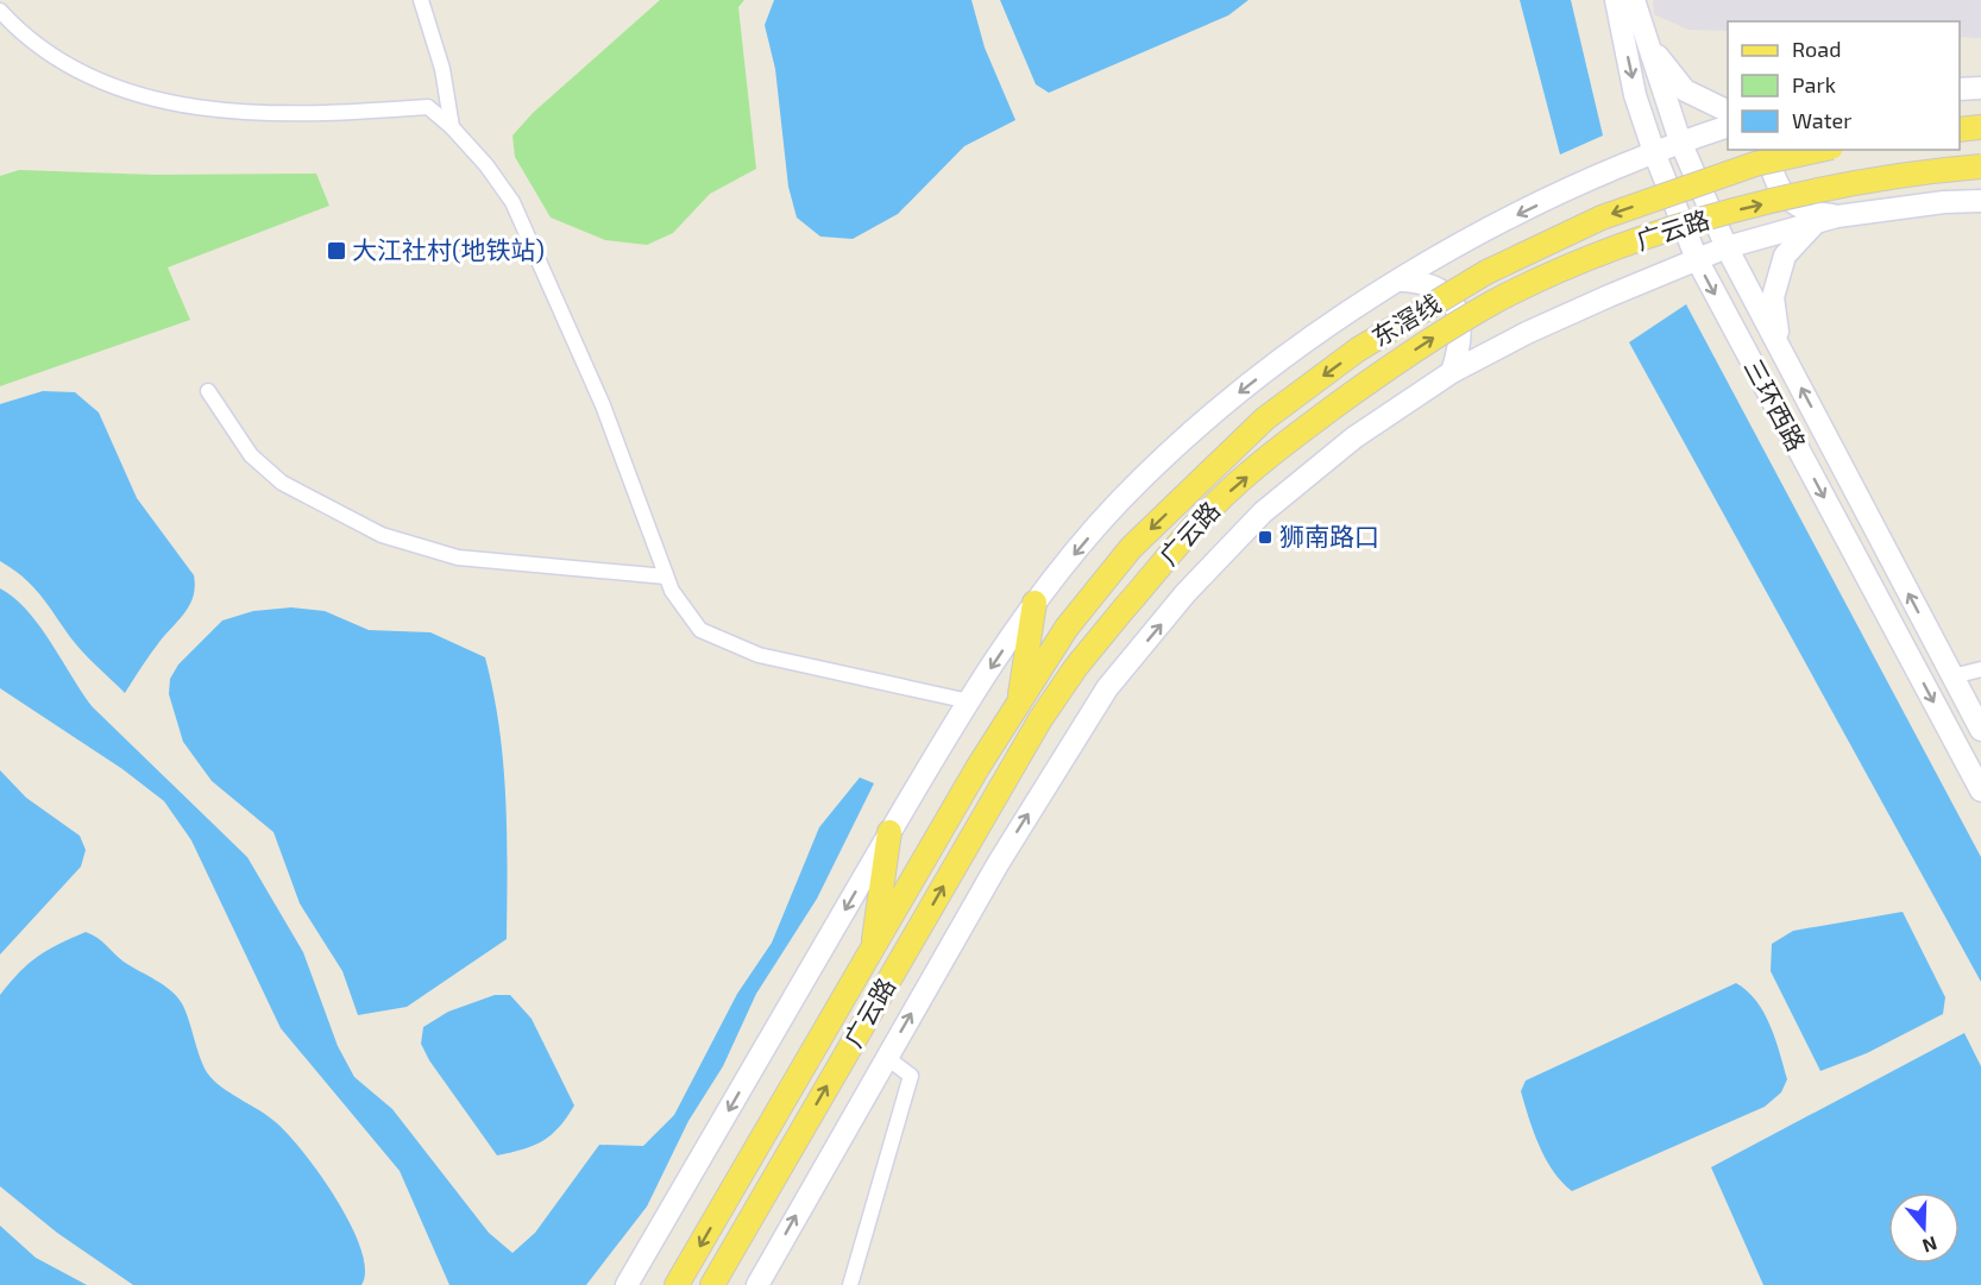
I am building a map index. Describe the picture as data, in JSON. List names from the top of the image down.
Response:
{
  "streets": {
    "main road": ["广云路", "东滘线", "三环西路"]
  },
  "crossings": [
    ["广云路", "东滘线"]
  ],
  "places": {
    "transit": ["大江社村(地铁站)", "狮南路口"]
  },
  "legend": ["Road", "Park", "Water"],
  "north": "bottom"
}
